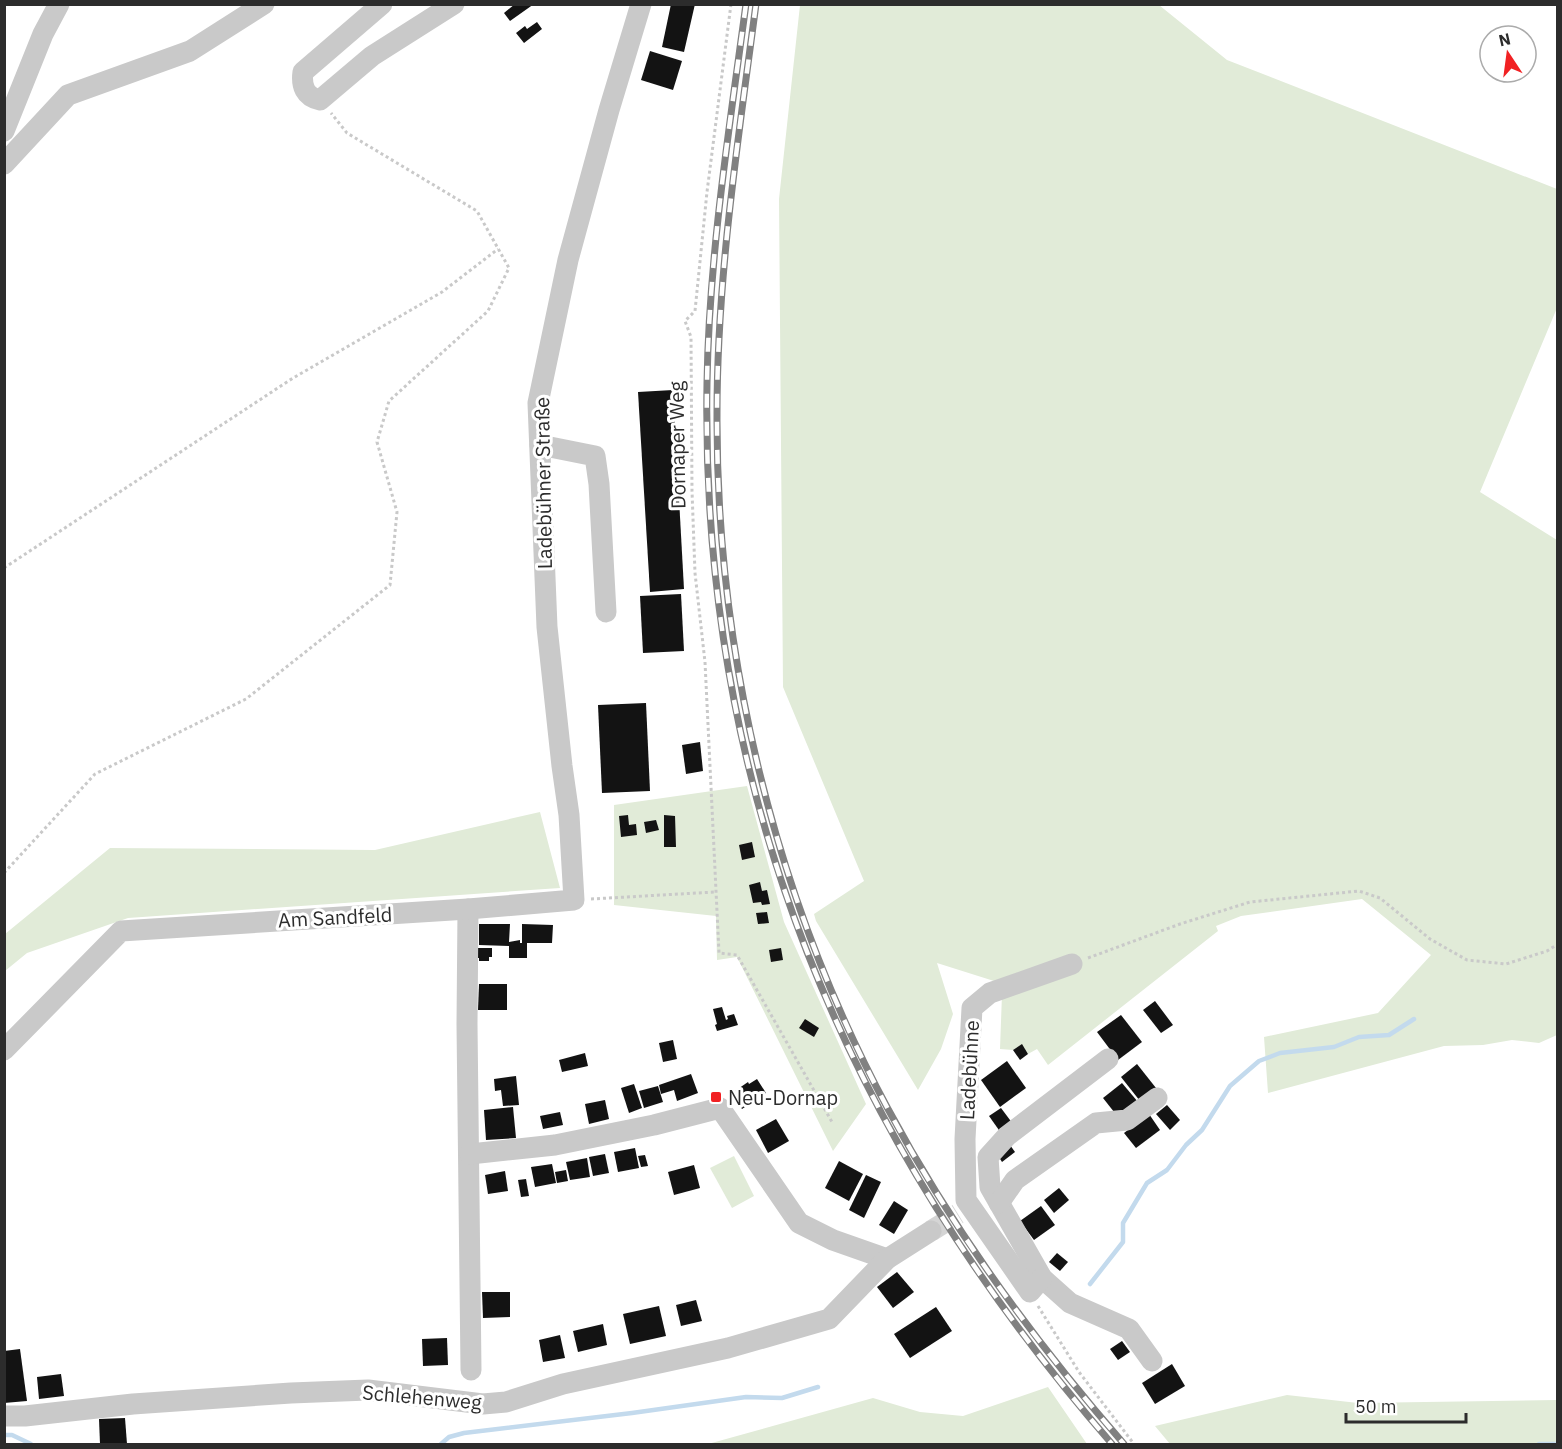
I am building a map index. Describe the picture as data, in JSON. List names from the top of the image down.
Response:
{
  "streets": {
    "street": [
      "Ladebühner Straße",
      "Am Sandfeld",
      "Ladebühne",
      "Schlehenweg"
    ],
    "path": ["Dornaper Weg"]
  },
  "crossings": [
    ["Ladebühner Straße", "Am Sandfeld"]
  ],
  "places": {
    "transit": ["Neu-Dornap"]
  },
  "scale_bar": "50 m",
  "north": "top"
}
